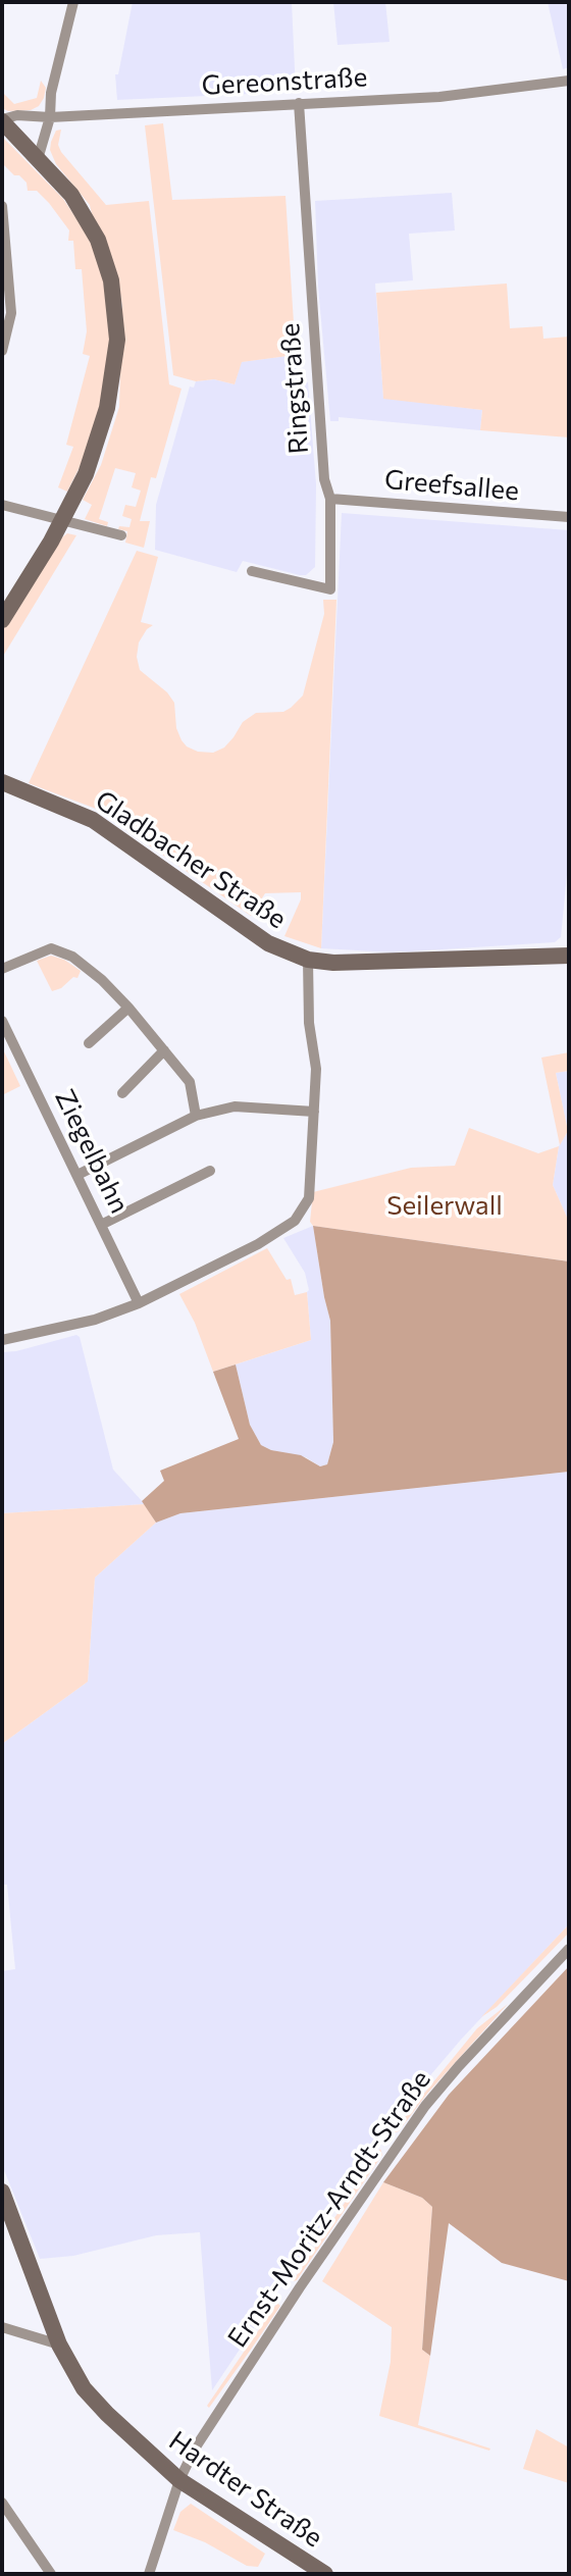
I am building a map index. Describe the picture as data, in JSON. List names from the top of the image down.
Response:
{
  "streets": {
    "main road": ["Gladbacher Straße", "Hardter Straße"],
    "street": [
      "Gereonstraße",
      "Ringstraße",
      "Greefsallee",
      "Ziegelbahn",
      "Ernst-Moritz-Arndt-Straße"
    ]
  },
  "crossings": [
    ["Gereonstraße", "Ringstraße"],
    ["Ringstraße", "Greefsallee"],
    ["Ernst-Moritz-Arndt-Straße", "Hardter Straße"]
  ],
  "parks": ["Seilerwall"]
}
